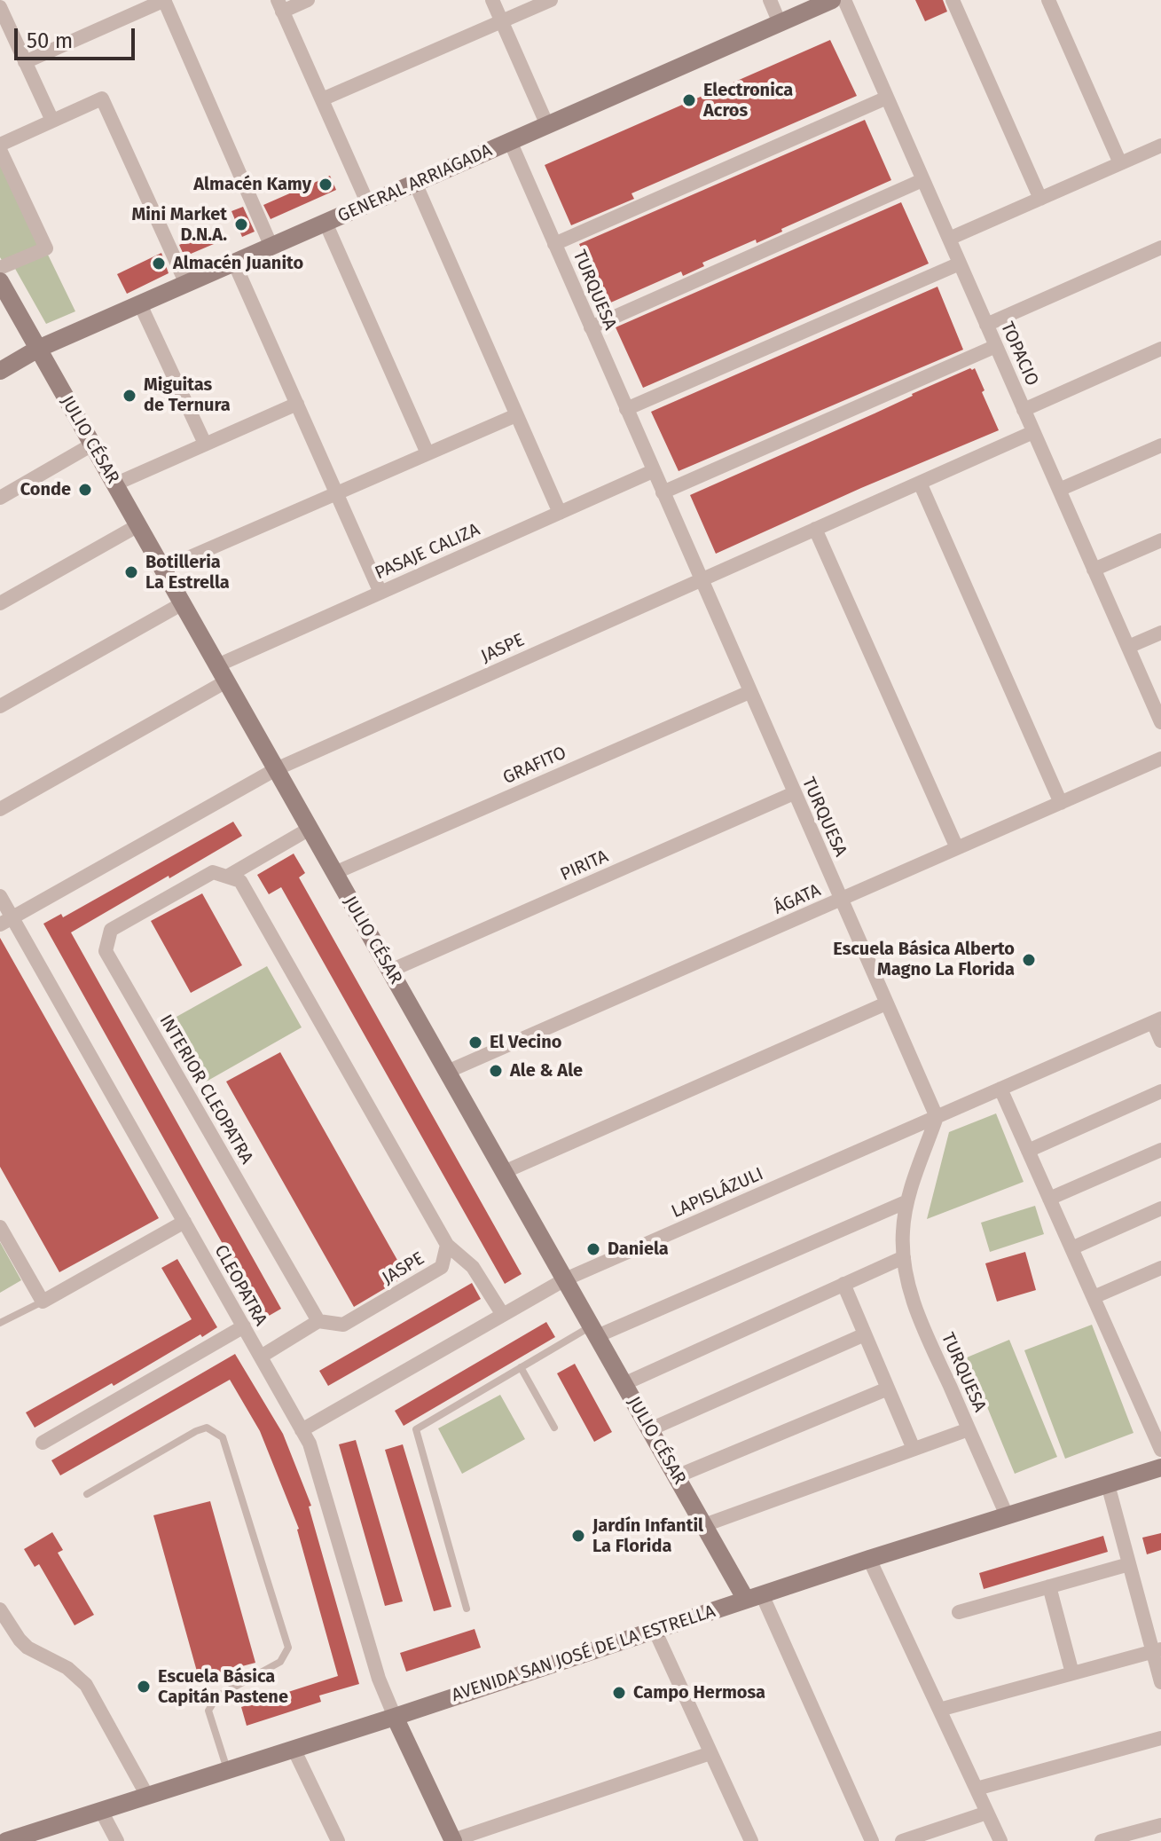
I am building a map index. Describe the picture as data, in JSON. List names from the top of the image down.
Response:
{
  "streets": {
    "street": [
      "GENERAL ARRIAGADA",
      "TURQUESA",
      "TOPACIO",
      "JULIO CÉSAR",
      "PASAJE CALIZA",
      "JASPE",
      "GRAFITO",
      "PIRITA",
      "ÁGATA",
      "INTERIOR CLEOPATRA",
      "LAPISLÁZULI",
      "CLEOPATRA",
      "AVENIDA SAN JOSÉ DE LA ESTRELLA"
    ]
  },
  "crossings": [
    ["GENERAL ARRIAGADA", "TURQUESA"],
    ["GENERAL ARRIAGADA", "JULIO CÉSAR"],
    ["TURQUESA", "PASAJE CALIZA"],
    ["TURQUESA", "JASPE"],
    ["TURQUESA", "GRAFITO"],
    ["TURQUESA", "PIRITA"],
    ["TURQUESA", "ÁGATA"],
    ["TURQUESA", "LAPISLÁZULI"],
    ["TURQUESA", "AVENIDA SAN JOSÉ DE LA ESTRELLA"],
    ["TOPACIO", "JASPE"],
    ["JULIO CÉSAR", "PASAJE CALIZA"],
    ["JULIO CÉSAR", "JASPE"],
    ["JULIO CÉSAR", "GRAFITO"],
    ["JULIO CÉSAR", "PIRITA"],
    ["JULIO CÉSAR", "ÁGATA"],
    ["JULIO CÉSAR", "LAPISLÁZULI"],
    ["JULIO CÉSAR", "AVENIDA SAN JOSÉ DE LA ESTRELLA"],
    ["JASPE", "INTERIOR CLEOPATRA"],
    ["JASPE", "CLEOPATRA"],
    ["LAPISLÁZULI", "CLEOPATRA"],
    ["CLEOPATRA", "AVENIDA SAN JOSÉ DE LA ESTRELLA"]
  ],
  "places": [
    "Electronica Acros",
    "Almacén Kamy",
    "Mini Market D.N.A.",
    "Almacén Juanito",
    "Miguitas de Ternura",
    "Conde",
    "Botilleria La Estrella",
    "Escuela Básica Alberto Magno La Florida",
    "El Vecino",
    "Ale & Ale",
    "Daniela",
    "Jardín Infantil La Florida",
    "Escuela Básica Capitán Pastene",
    "Campo Hermosa"
  ],
  "scale_bar": "50 m"
}
